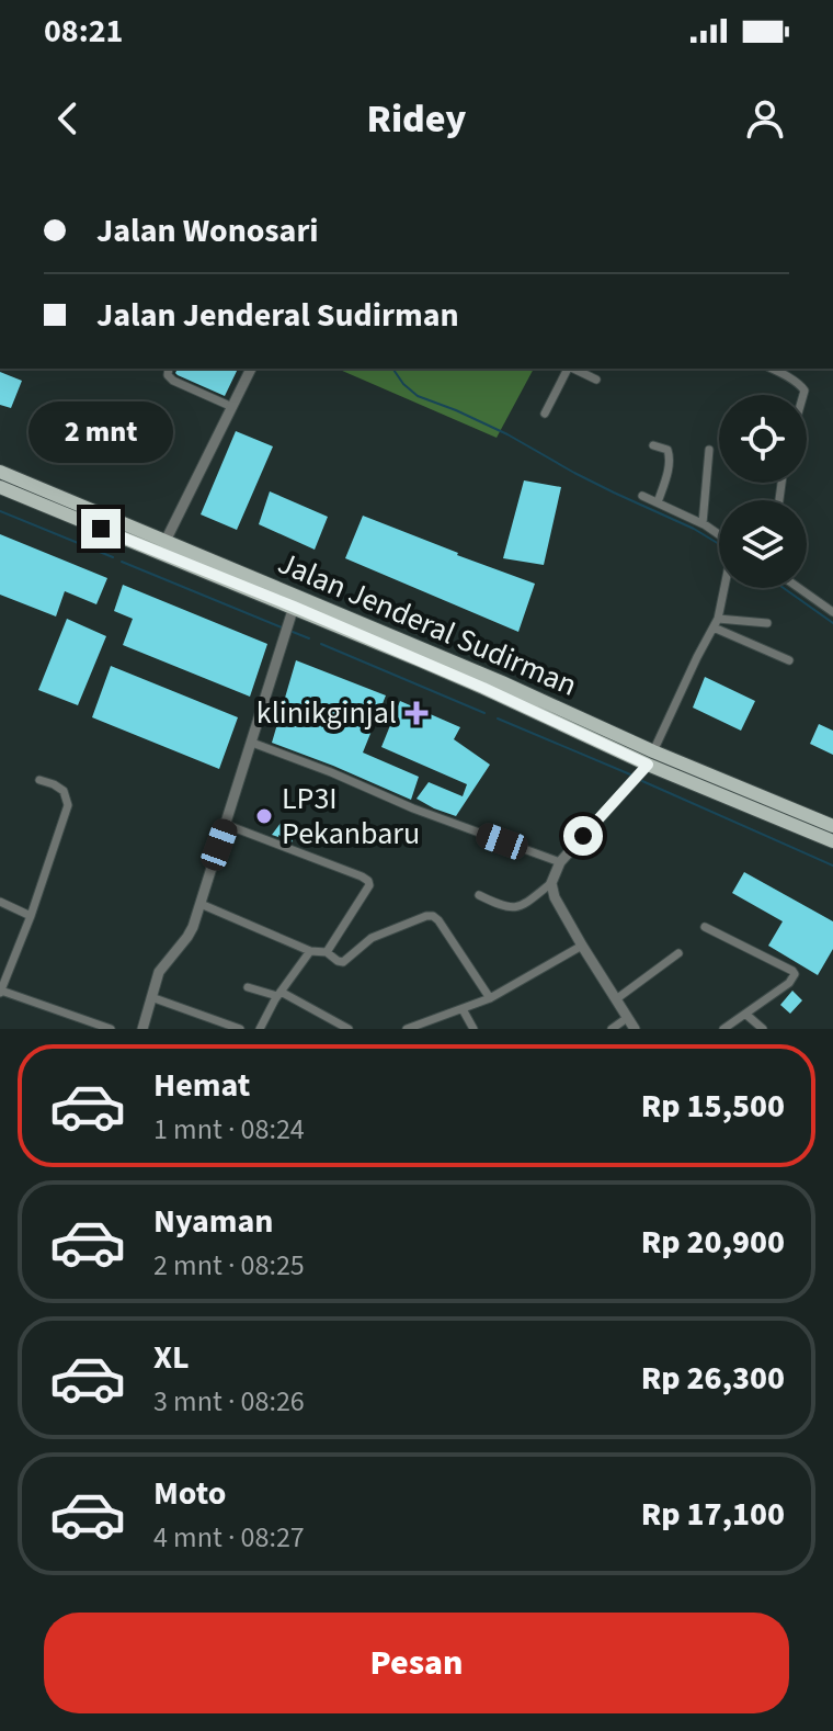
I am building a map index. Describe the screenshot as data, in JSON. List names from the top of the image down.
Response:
{
  "streets": {
    "main road": ["Jalan Jenderal Sudirman"]
  },
  "places": {
    "health": ["klinikginjal"],
    "other": ["LP3I Pekanbaru"]
  },
  "page": {
    "status": "08:21",
    "header": "Ridey",
    "banner": ["Jalan Wonosari", "Jalan Jenderal Sudirman"],
    "bubble": "2 mnt",
    "list": [
      {
        "name": "Hemat",
        "note": "1 mnt · 08:24",
        "value": "Rp 15,500"
      },
      {
        "name": "Nyaman",
        "note": "2 mnt · 08:25",
        "value": "Rp 20,900"
      },
      {
        "name": "XL",
        "note": "3 mnt · 08:26",
        "value": "Rp 26,300"
      },
      {
        "name": "Moto",
        "note": "4 mnt · 08:27",
        "value": "Rp 17,100"
      }
    ],
    "buttons": "Pesan"
  }
}
